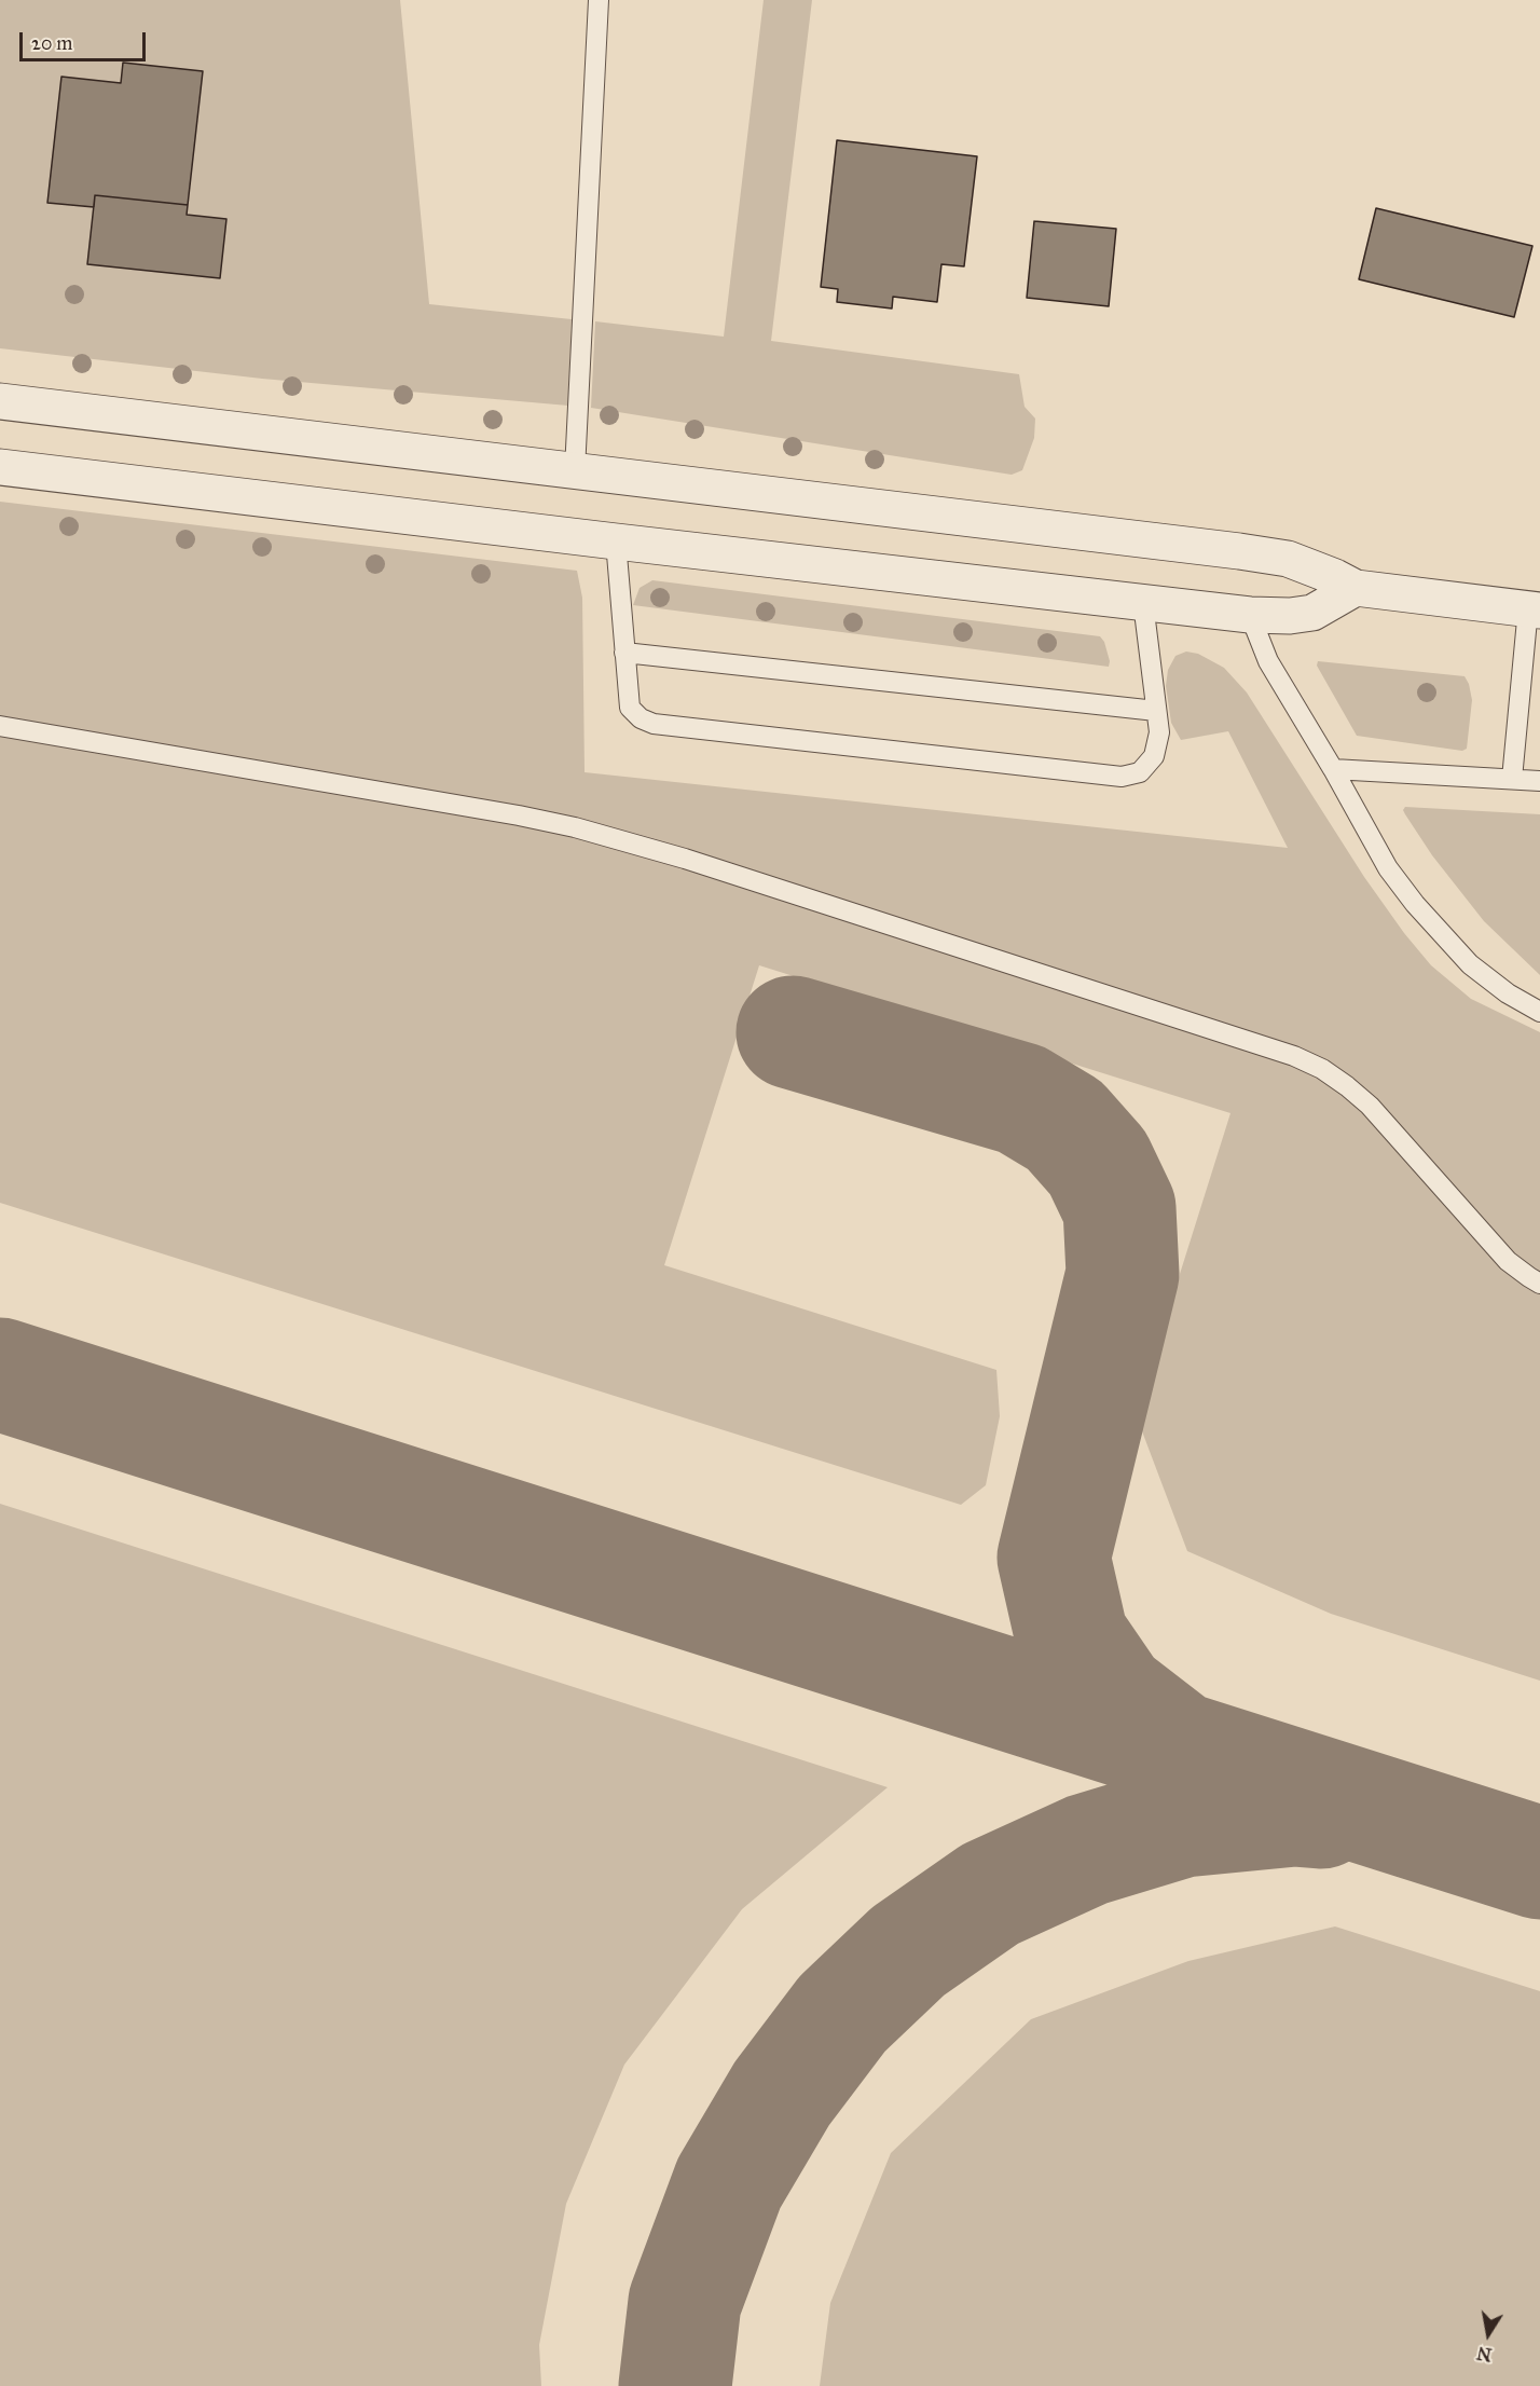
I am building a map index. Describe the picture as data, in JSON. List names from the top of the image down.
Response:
{
  "scale_bar": "20 m",
  "north": "bottom"
}
